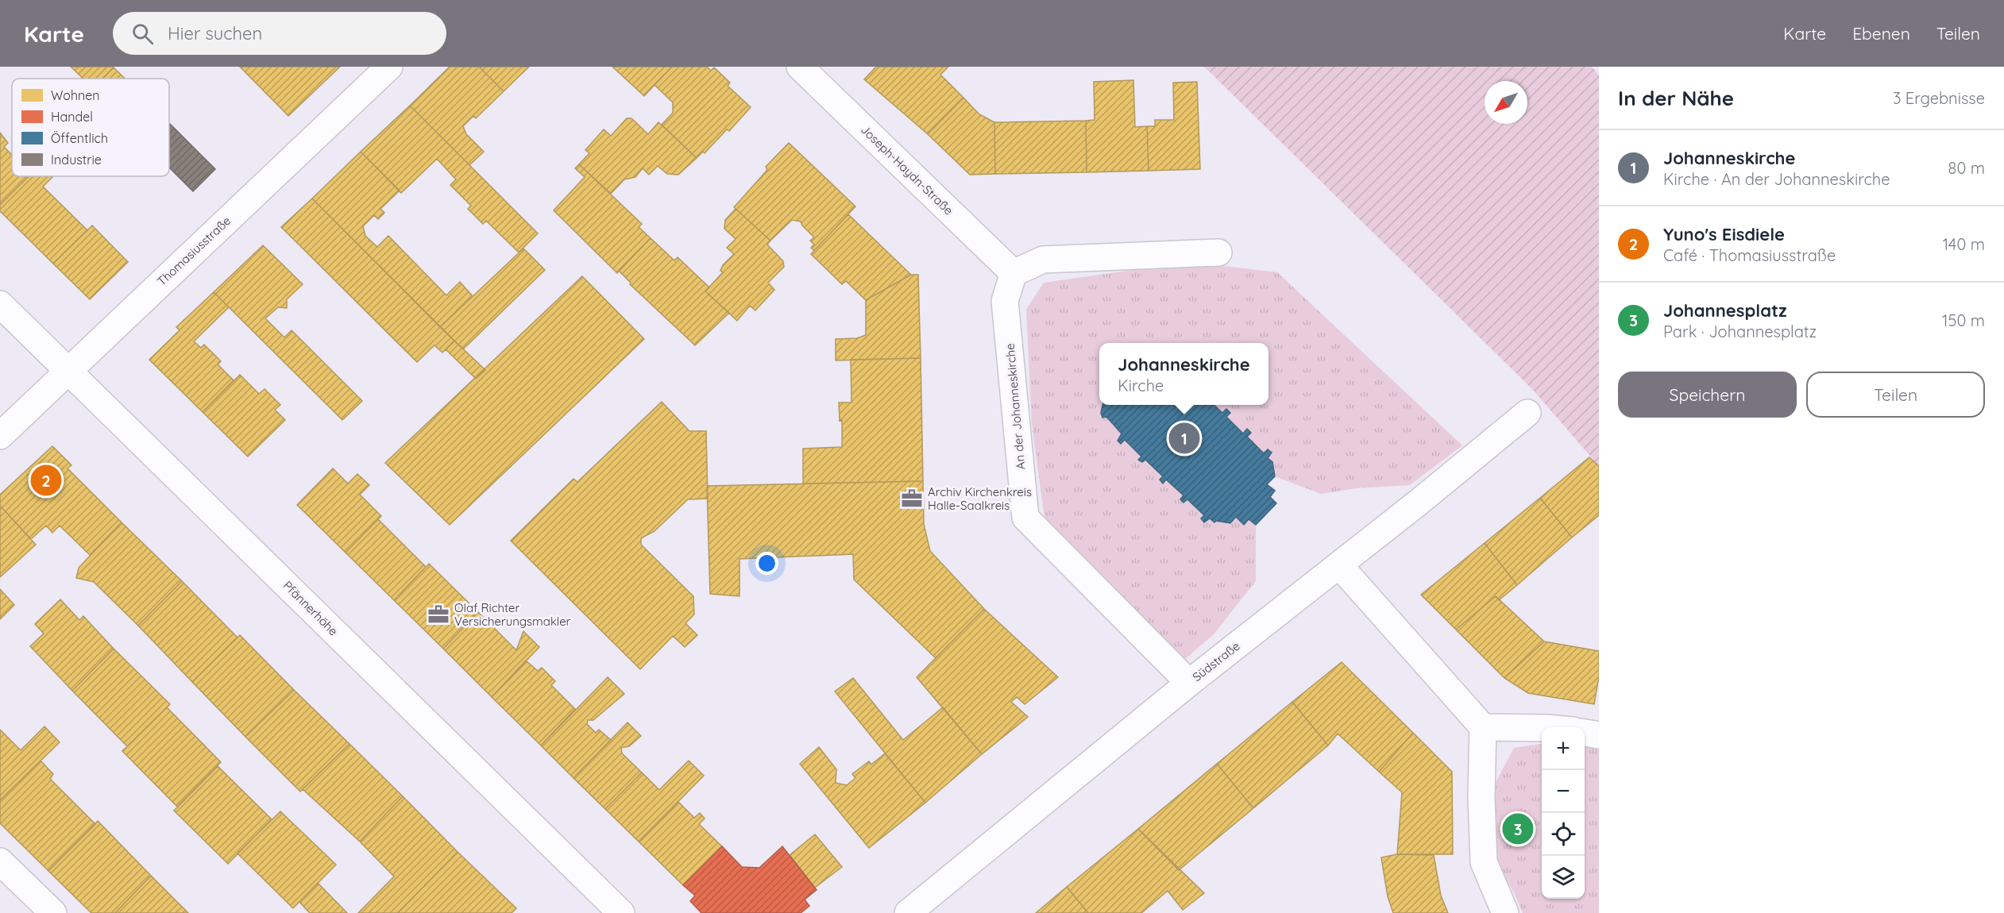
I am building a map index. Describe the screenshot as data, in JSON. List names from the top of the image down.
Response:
{
  "streets": {
    "street": [
      "Joseph-Haydn-Straße",
      "Thomasiusstraße",
      "An der Johanneskirche",
      "Pfännerhöhe",
      "Südstraße"
    ]
  },
  "crossings": [
    ["Joseph-Haydn-Straße", "An der Johanneskirche"],
    ["Thomasiusstraße", "Pfännerhöhe"],
    ["An der Johanneskirche", "Südstraße"]
  ],
  "places": {
    "office": ["Archiv Kirchenkreis Halle-Saalkreis", "Olaf Richter Versicherungsmakler"]
  },
  "legend": [
    "Wohnen",
    "Handel",
    "Öffentlich",
    "Industrie"
  ],
  "north": "bottom left",
  "page": {
    "header": "Karte",
    "search": "Hier suchen",
    "nav": ["Karte", "Ebenen", "Teilen"],
    "heading": ["In der Nähe", "3 Ergebnisse"],
    "list": [
      {
        "mark": "1",
        "name": "Johanneskirche",
        "note": "Kirche · An der Johanneskirche",
        "value": "80 m"
      },
      {
        "mark": "2",
        "name": "Yuno's Eisdiele",
        "note": "Café · Thomasiusstraße",
        "value": "140 m"
      },
      {
        "mark": "3",
        "name": "Johannesplatz",
        "note": "Park · Johannesplatz",
        "value": "150 m"
      }
    ],
    "popup": ["Johanneskirche", "Kirche"],
    "buttons": ["Speichern", "Teilen"],
    "pins": ["1", "2", "3"],
    "map_buttons": ["+", "−"]
  }
}
